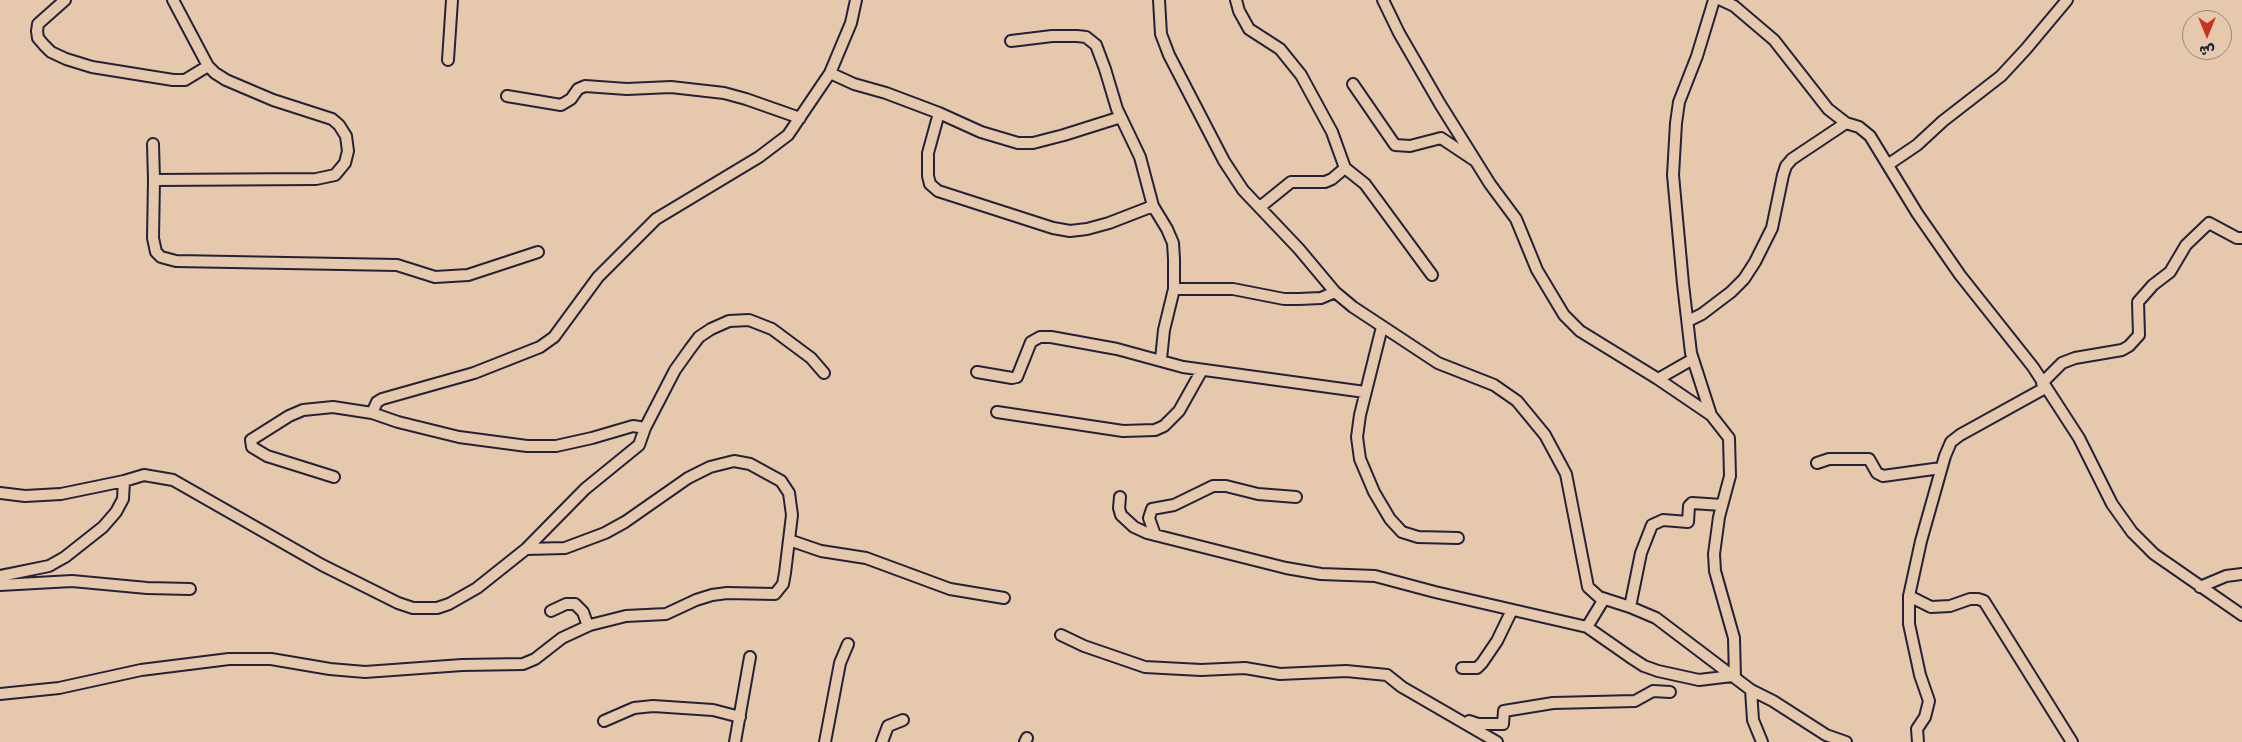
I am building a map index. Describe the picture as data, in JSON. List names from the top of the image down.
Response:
{
  "north": "bottom"
}
